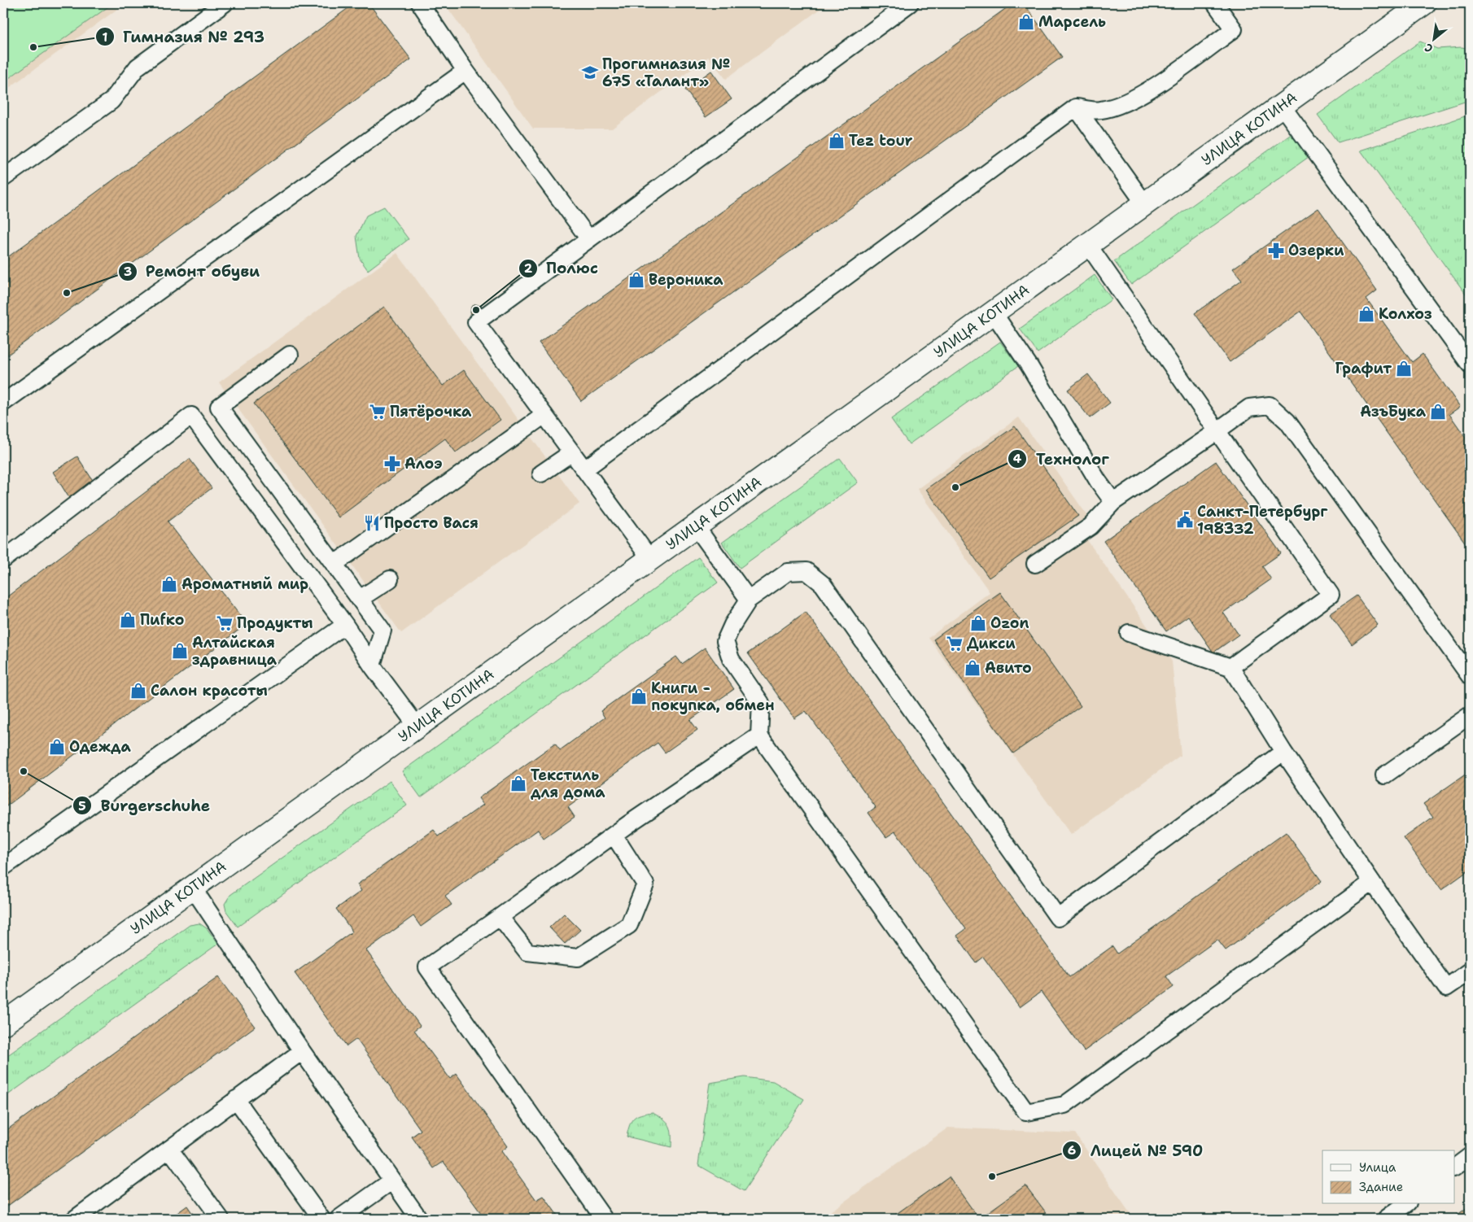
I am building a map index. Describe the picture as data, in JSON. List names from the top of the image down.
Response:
{
  "streets": {
    "street": ["УЛИЦА КОТИНА"]
  },
  "places": {
    "shop": [
      "Марсель",
      "Tez tour",
      "Вероника",
      "Колхоз",
      "Графит",
      "АзъБука",
      "Ароматный мир",
      "Пиfко",
      "Ozon",
      "Алтайская здравница",
      "Авито",
      "Салон красоты",
      "Книги - покупка, обмен",
      "Одежда",
      "Текстиль для дома"
    ],
    "other": [
      "Гимназия № 293",
      "Ремонт обуви",
      "Полюс",
      "Технолог",
      "Burgerschuhe",
      "Лицей № 590"
    ],
    "school or university": ["Прогимназия № 675 «Талант»"],
    "pharmacy": ["Озерки", "Алоэ"],
    "supermarket": ["Пятёрочка", "Продукты", "Дикси"],
    "public building": ["Санкт-Петербург 198332"],
    "restaurant": ["Просто Вася"]
  },
  "legend": ["Улица", "Здание"],
  "north": "bottom left"
}
